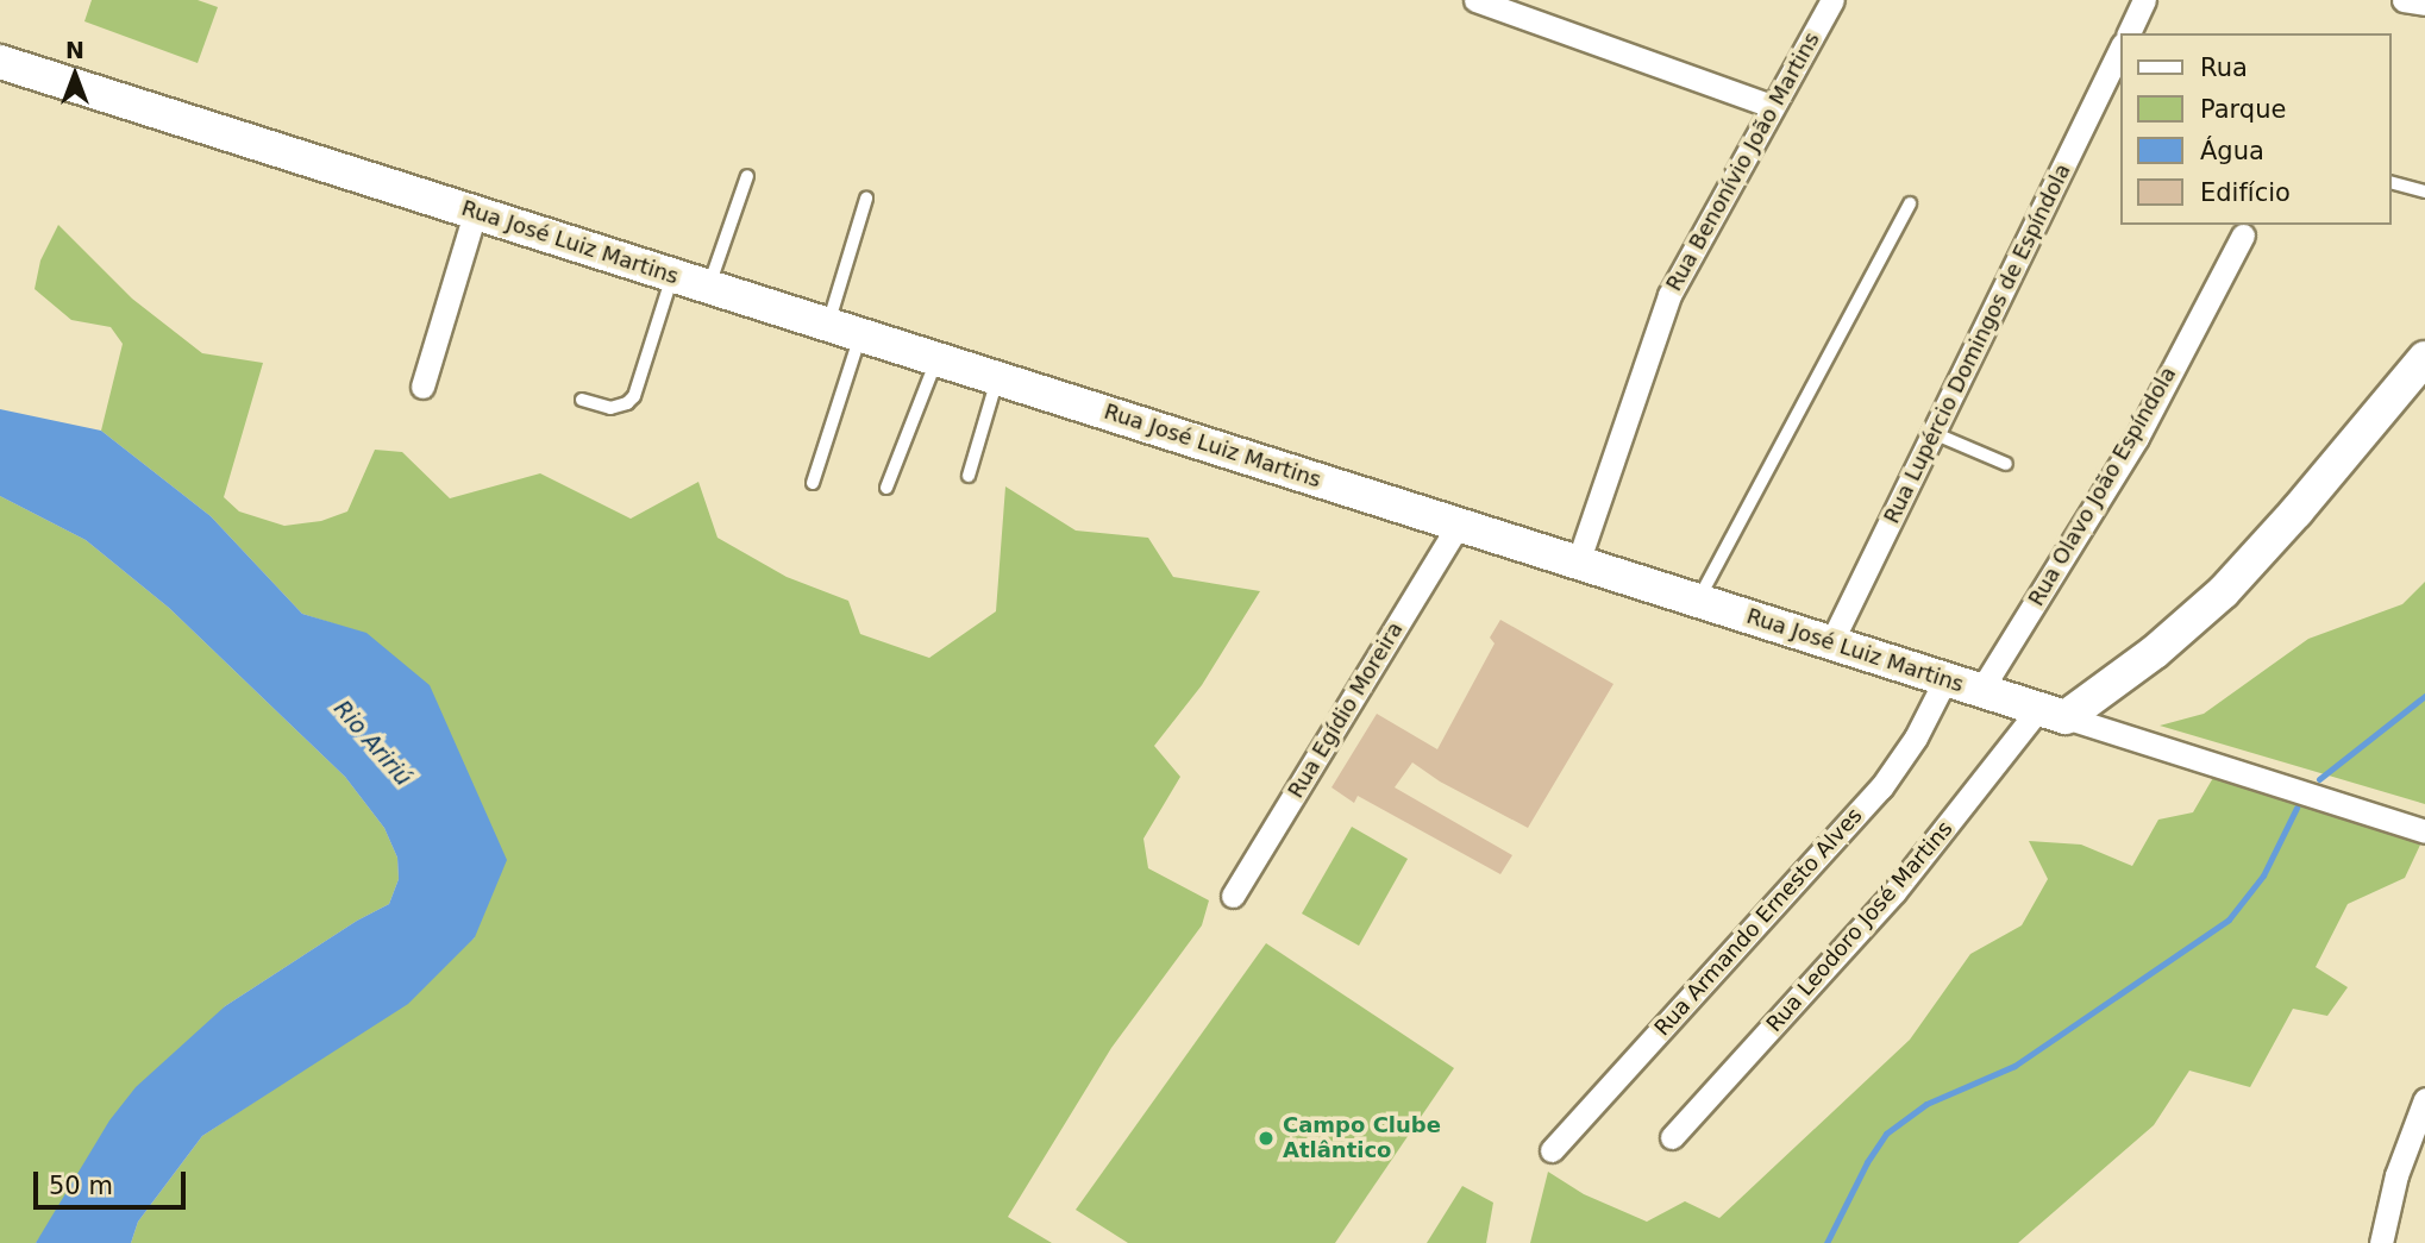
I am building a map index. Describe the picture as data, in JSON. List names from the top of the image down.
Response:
{
  "streets": {
    "main road": ["Rua José Luiz Martins"],
    "street": [
      "Rua Benonívio João Martins",
      "Rua Lupércio Domingos de Espíndola",
      "Rua Olavo João Espíndola",
      "Rua Egídio Moreira",
      "Rua Armando Ernesto Alves",
      "Rua Leodoro José Martins"
    ]
  },
  "crossings": [
    ["Rua Benonívio João Martins", "Rua José Luiz Martins"],
    ["Rua José Luiz Martins", "Rua Lupércio Domingos de Espíndola"],
    ["Rua José Luiz Martins", "Rua Olavo João Espíndola"],
    ["Rua José Luiz Martins", "Rua Egídio Moreira"],
    ["Rua José Luiz Martins", "Rua Armando Ernesto Alves"],
    ["Rua José Luiz Martins", "Rua Leodoro José Martins"]
  ],
  "water": ["Rio Aririú"],
  "places": ["Campo Clube Atlântico"],
  "legend": [
    "Rua",
    "Parque",
    "Água",
    "Edifício"
  ],
  "scale_bar": "50 m",
  "north": "top"
}
